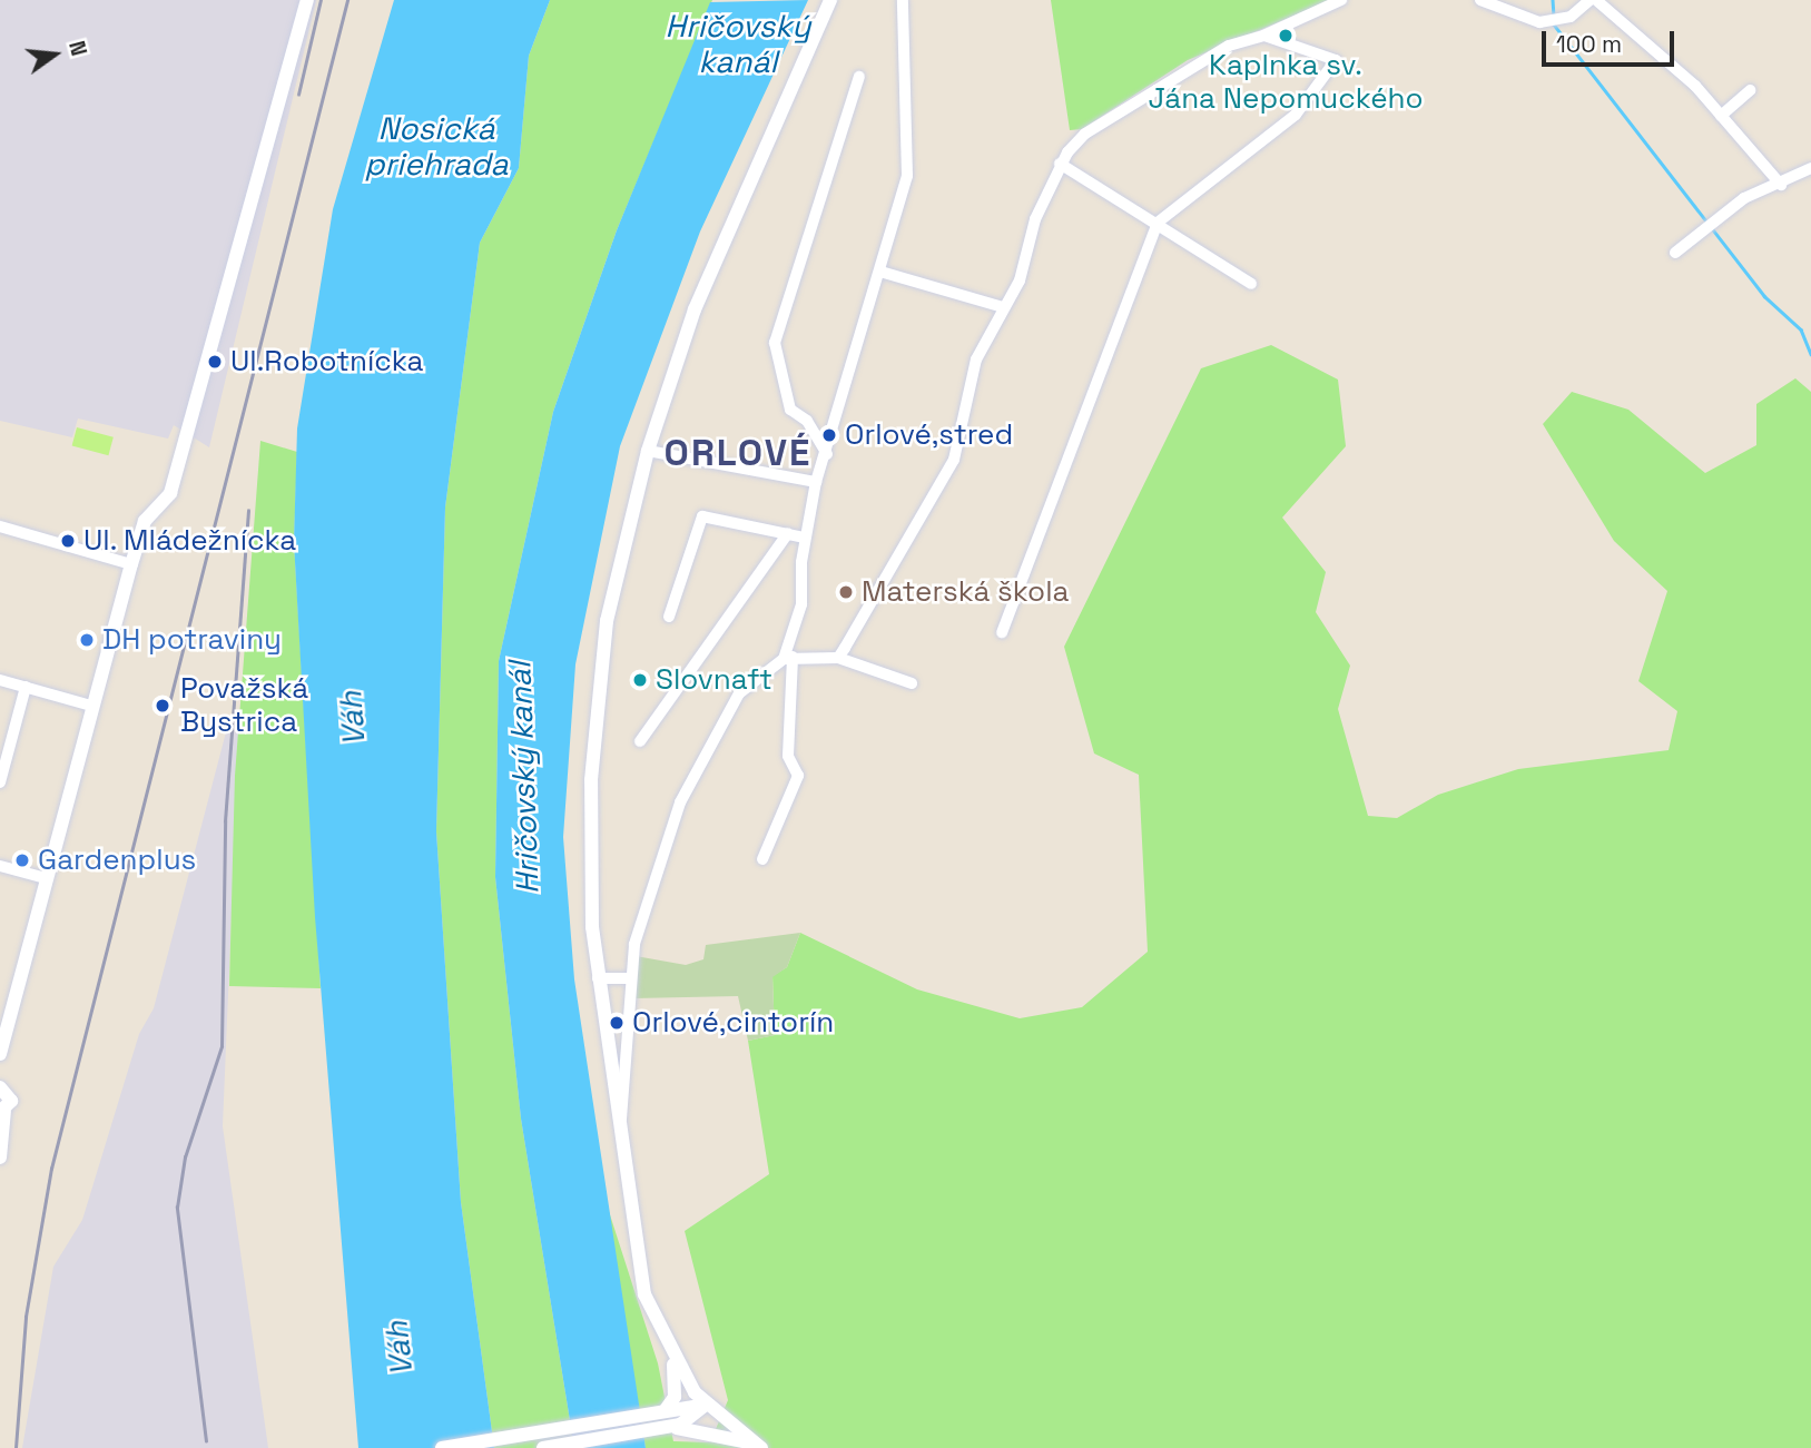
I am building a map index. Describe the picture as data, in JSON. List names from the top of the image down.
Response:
{
  "districts": ["ORLOVÉ"],
  "water": ["Hričovský kanál", "Nosická priehrada", "Váh"],
  "places": [
    "Kaplnka sv. Jána Nepomuckého",
    "Ul.Robotnícka",
    "Orlové,stred",
    "Ul. Mládežnícka",
    "Materská škola",
    "DH potraviny",
    "Slovnaft",
    "Považská Bystrica",
    "Gardenplus",
    "Orlové,cintorín"
  ],
  "scale_bar": "100 m",
  "north": "right"
}
